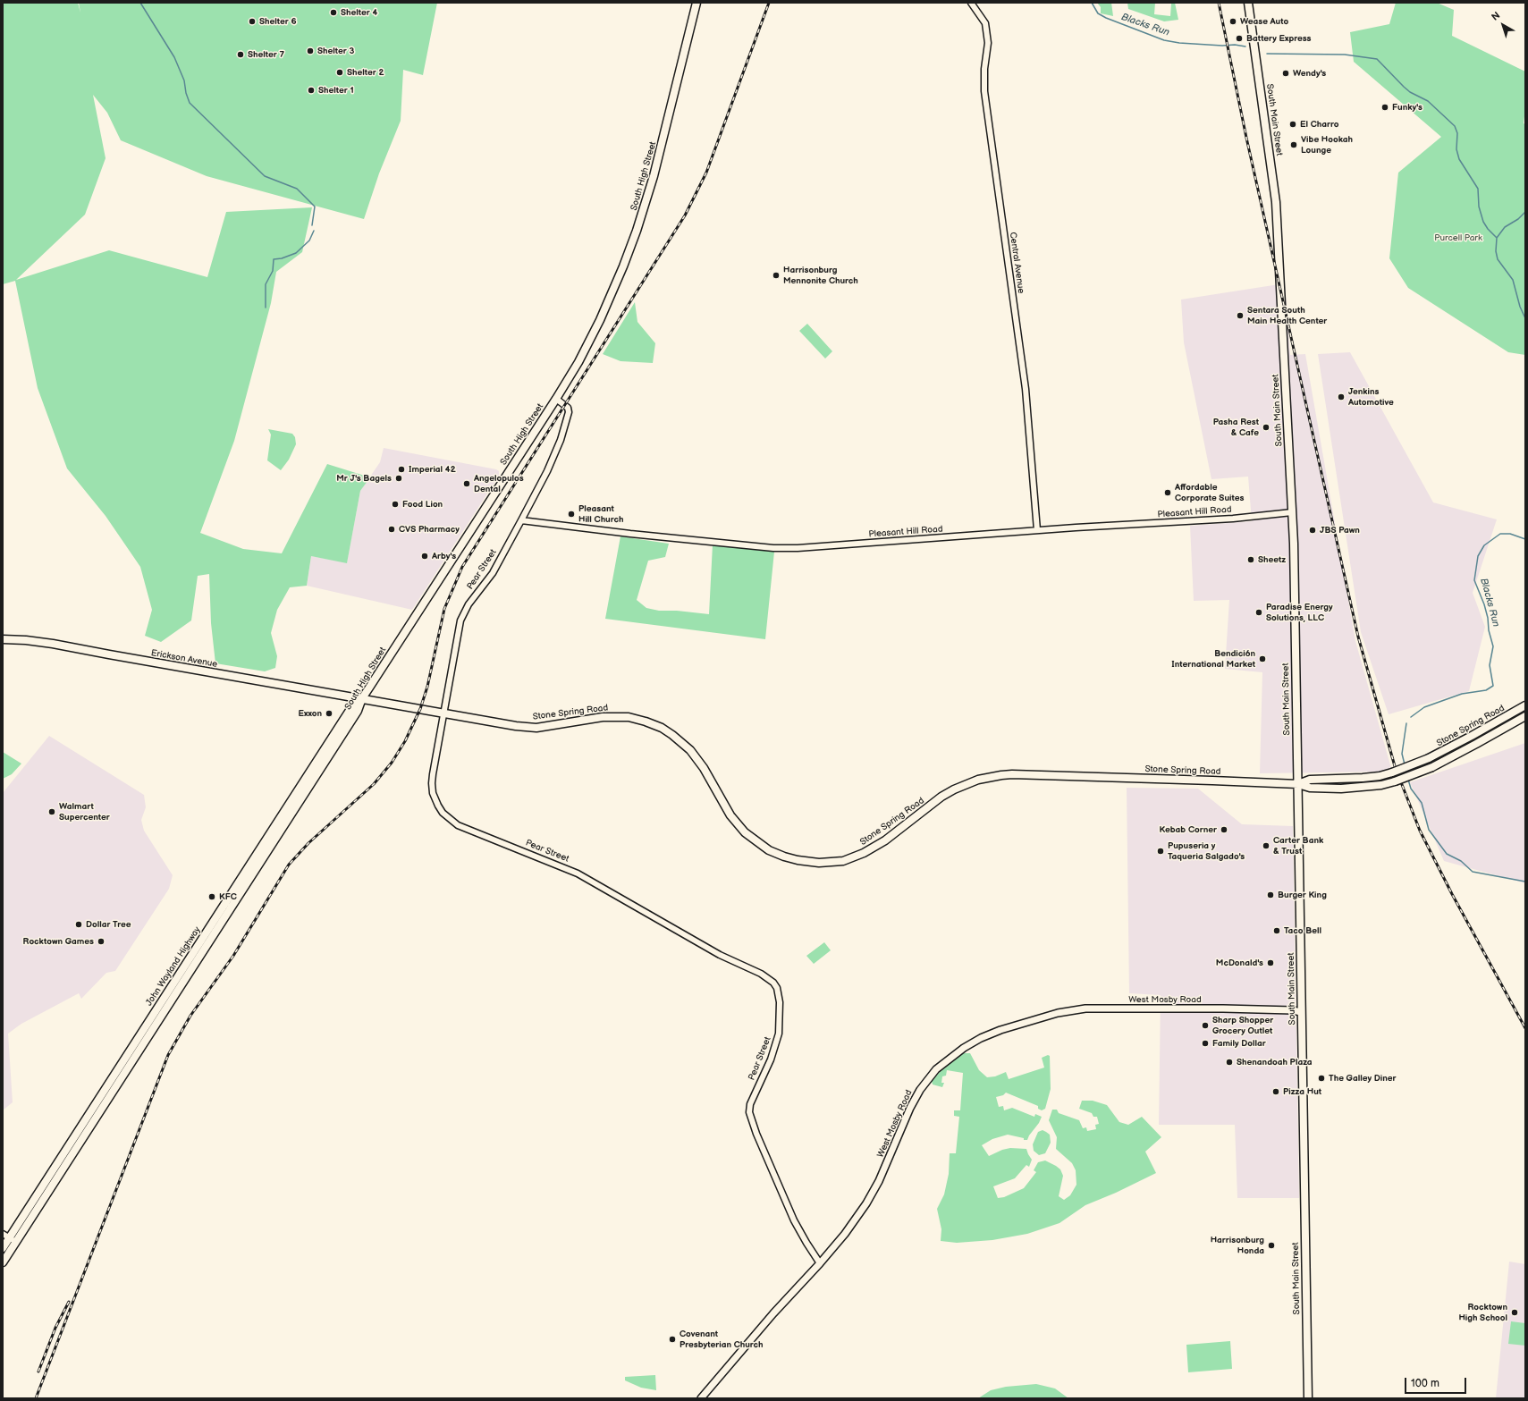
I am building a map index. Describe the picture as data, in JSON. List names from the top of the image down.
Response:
{
  "streets": {
    "main road": [
      "South Main Street",
      "South High Street",
      "Erickson Avenue",
      "Stone Spring Road",
      "John Wayland Highway",
      "West Mosby Road"
    ],
    "street": ["Central Avenue", "Pleasant Hill Road", "Pear Street"]
  },
  "crossings": [
    ["South Main Street", "Pleasant Hill Road"],
    ["South Main Street", "Stone Spring Road"],
    ["South Main Street", "West Mosby Road"],
    ["South High Street", "Pear Street"],
    ["South High Street", "Erickson Avenue"],
    ["South High Street", "Stone Spring Road"],
    ["South High Street", "John Wayland Highway"],
    ["Central Avenue", "Pleasant Hill Road"],
    ["Pleasant Hill Road", "Pear Street"],
    ["Pear Street", "Stone Spring Road"],
    ["Pear Street", "West Mosby Road"],
    ["Erickson Avenue", "Stone Spring Road"],
    ["Erickson Avenue", "John Wayland Highway"],
    ["Stone Spring Road", "John Wayland Highway"]
  ],
  "water": ["Blacks Run"],
  "parks": ["Purcell Park"],
  "places": [
    "Shelter 4",
    "Shelter 6",
    "Wease Auto",
    "Battery Express",
    "Shelter 3",
    "Shelter 7",
    "Shelter 2",
    "Wendy's",
    "Shelter 1",
    "Funky's",
    "El Charro",
    "Vibe Hookah Lounge",
    "Harrisonburg Mennonite Church",
    "Sentara South Main Health Center",
    "Jenkins Automotive",
    "Pasha Rest & Cafe",
    "Imperial 42",
    "Mr J's Bagels",
    "Angelopulos Dental",
    "Affordable Corporate Suites",
    "Food Lion",
    "Pleasant Hill Church",
    "CVS Pharmacy",
    "JBS Pawn",
    "Arby's",
    "Sheetz",
    "Paradise Energy Solutions, LLC",
    "Bendición International Market",
    "Exxon",
    "Walmart Supercenter",
    "Kebab Corner",
    "Carter Bank & Trust",
    "Pupuseria y Taqueria Salgado's",
    "Burger King",
    "KFC",
    "Dollar Tree",
    "Taco Bell",
    "Rocktown Games",
    "McDonald's",
    "Sharp Shopper Grocery Outlet",
    "Family Dollar",
    "Shenandoah Plaza",
    "The Galley Diner",
    "Pizza Hut",
    "Harrisonburg Honda",
    "Rocktown High School",
    "Covenant Presbyterian Church"
  ],
  "scale_bar": "100 m",
  "north": "top left"
}
